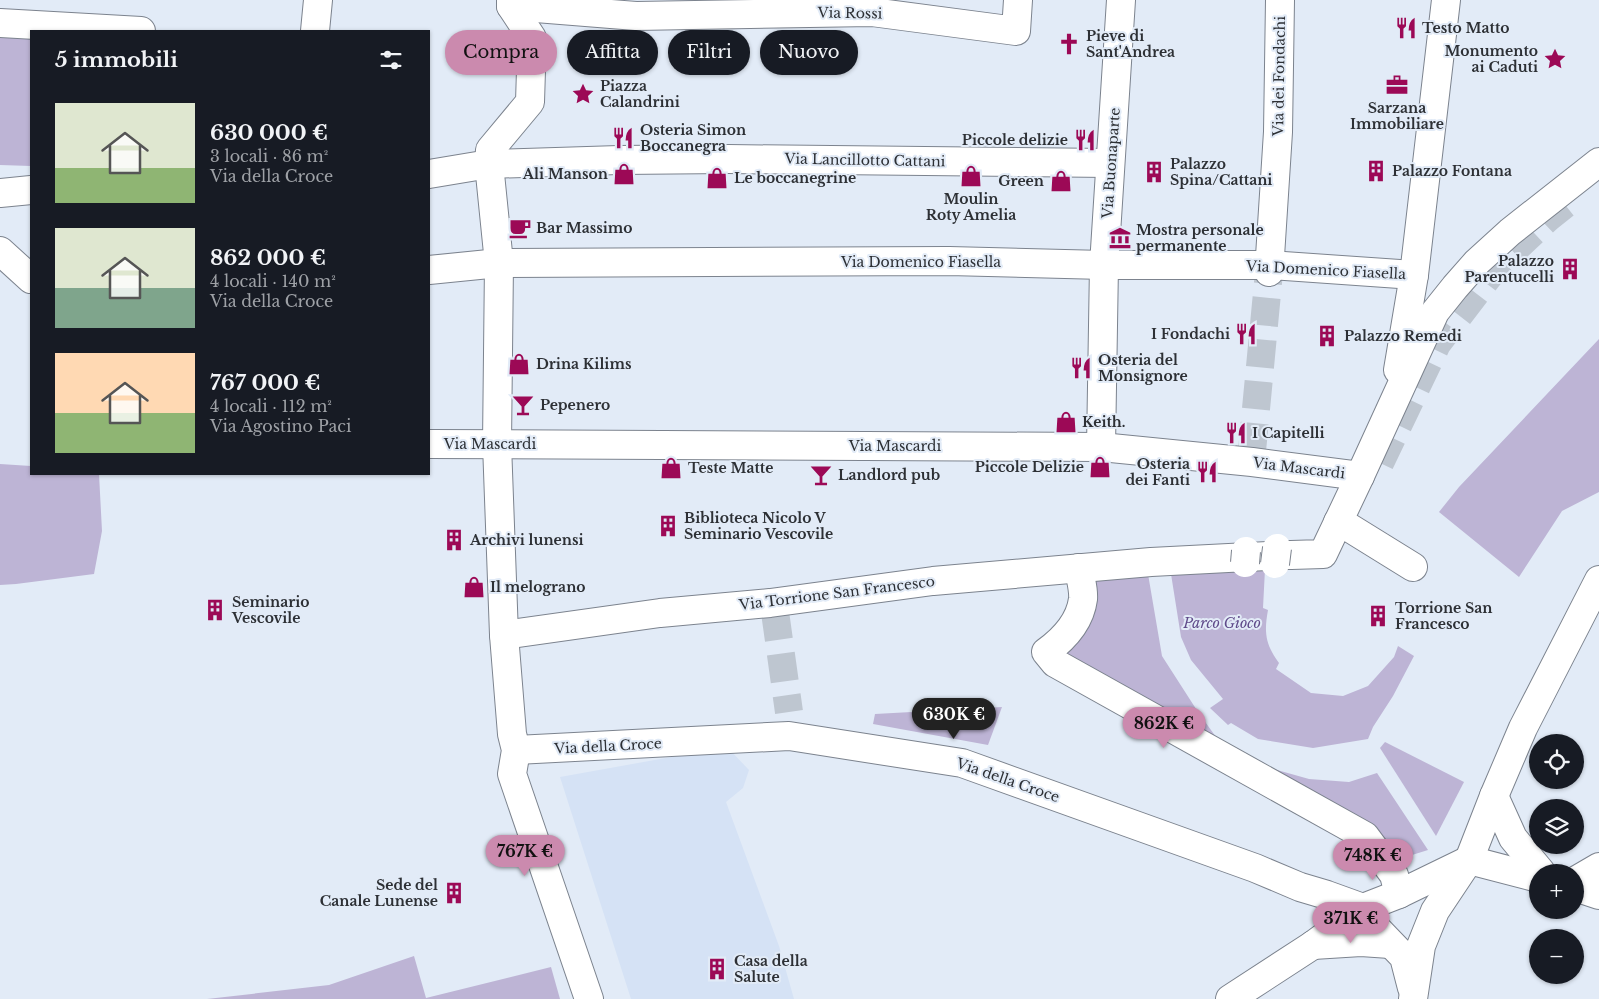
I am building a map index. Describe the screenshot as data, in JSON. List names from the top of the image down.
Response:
{
  "streets": {
    "street": [
      "Via Rossi",
      "Via dei Fondachi",
      "Via Lancillotto Cattani",
      "Via Buonaparte",
      "Via Domenico Fiasella",
      "Via Mascardi",
      "Via Torrione San Francesco",
      "Via della Croce"
    ]
  },
  "crossings": [
    ["Via dei Fondachi", "Via Domenico Fiasella"],
    ["Via Lancillotto Cattani", "Via Buonaparte"],
    ["Via Buonaparte", "Via Domenico Fiasella"],
    ["Via Buonaparte", "Via Mascardi"],
    ["Via Mascardi", "Via Torrione San Francesco"]
  ],
  "parks": ["Parco Gioco"],
  "places": {
    "restaurant": [
      "Testo Matto",
      "Osteria Simon Boccanegra",
      "Piccole delizie",
      "I Fondachi",
      "Osteria del Monsignore",
      "I Capitelli",
      "Osteria dei Fanti"
    ],
    "church": ["Pieve di Sant'Andrea"],
    "place": ["Monumento ai Caduti", "Piazza Calandrini"],
    "office": ["Sarzana Immobiliare"],
    "building": [
      "Palazzo Fontana",
      "Palazzo Spina/Cattani",
      "Palazzo Parentucelli",
      "Palazzo Remedi",
      "Biblioteca Nicolo V Seminario Vescovile",
      "Archivi lunensi",
      "Seminario Vescovile",
      "Torrione San Francesco",
      "Sede del Canale Lunense",
      "Casa della Salute"
    ],
    "shop": [
      "Ali Manson",
      "Moulin Roty Amelia",
      "Le boccanegrine",
      "Green",
      "Drina Kilims",
      "Keith.",
      "Piccole Delizie",
      "Teste Matte",
      "Il melograno"
    ],
    "cafe": ["Bar Massimo"],
    "museum": ["Mostra personale permanente"],
    "bar": ["Pepenero", "Landlord pub"]
  },
  "page": {
    "chip": [
      "Compra",
      "Affitta",
      "Filtri",
      "Nuovo"
    ],
    "heading": "5 immobili",
    "list": [
      {
        "name": "630 000 €",
        "note": "3 locali · 86 m² · Via della Croce"
      },
      {
        "name": "862 000 €",
        "note": "4 locali · 140 m² · Via della Croce"
      },
      {
        "name": "767 000 €",
        "note": "4 locali · 112 m² · Via Agostino Paci"
      }
    ],
    "price": [
      "630K €",
      "862K €",
      "767K €",
      "748K €",
      "371K €"
    ],
    "map_buttons": ["+", "−"]
  }
}
